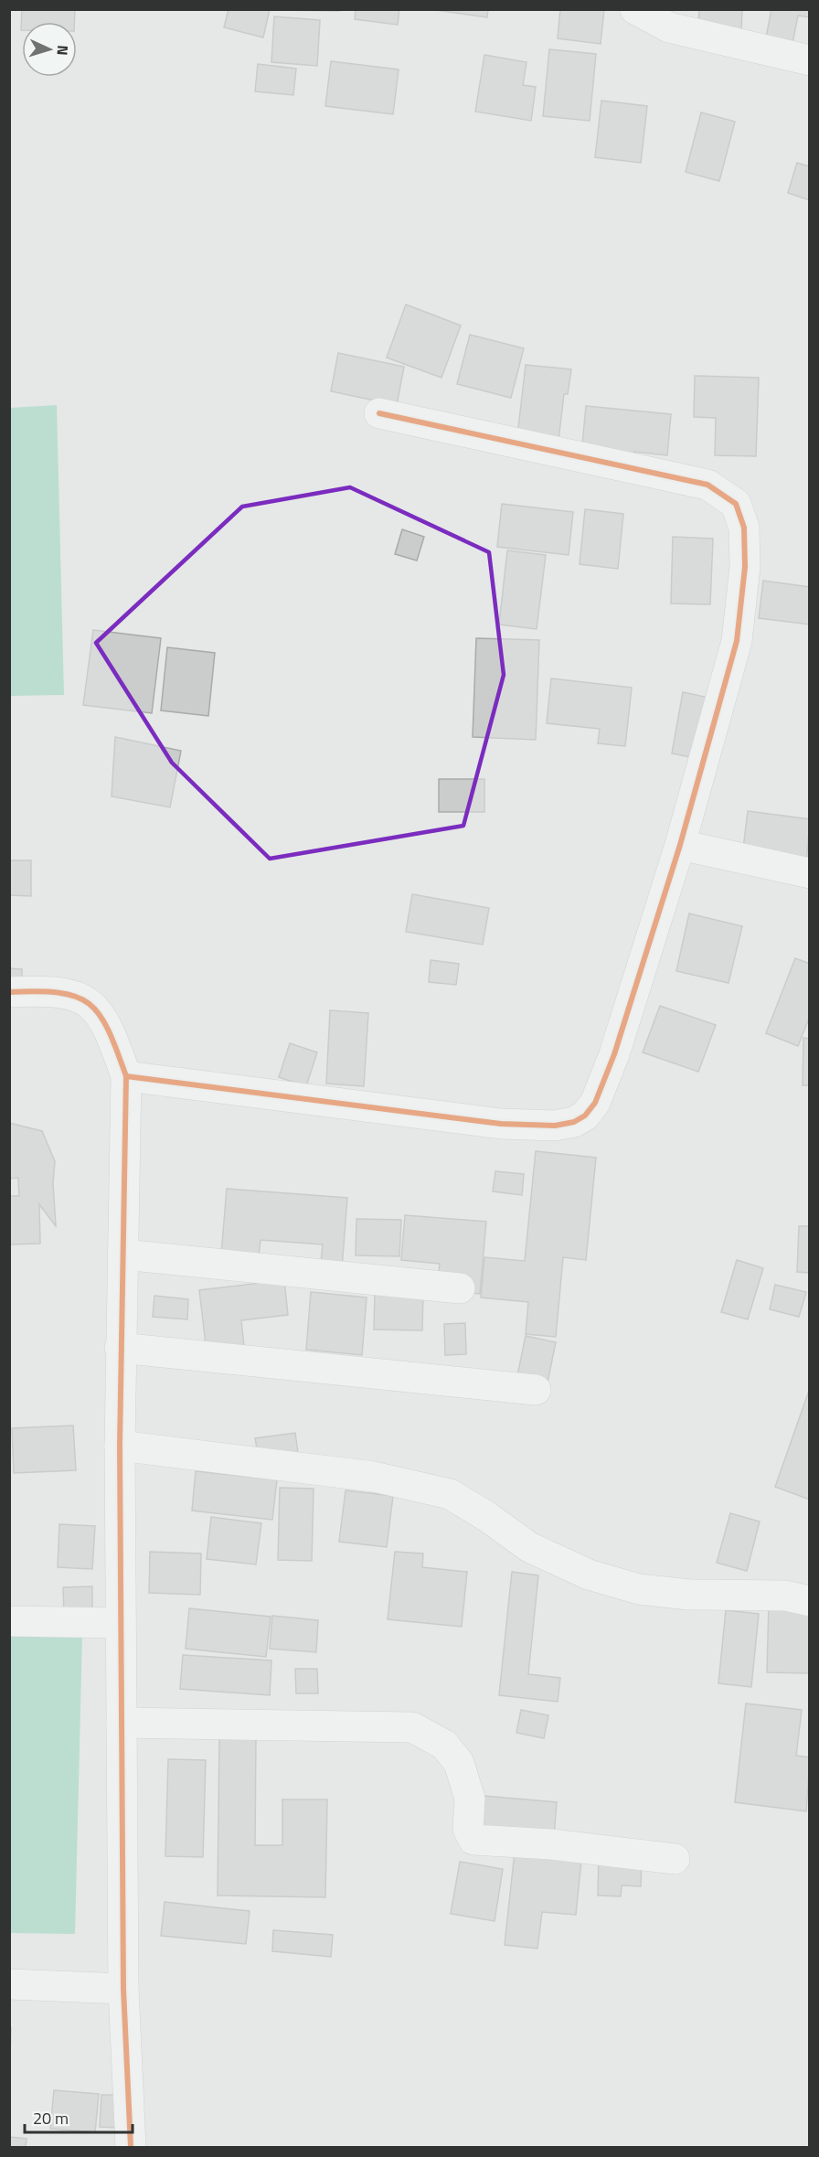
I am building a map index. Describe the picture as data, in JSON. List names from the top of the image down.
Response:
{
  "scale_bar": "20 m",
  "north": "right"
}
